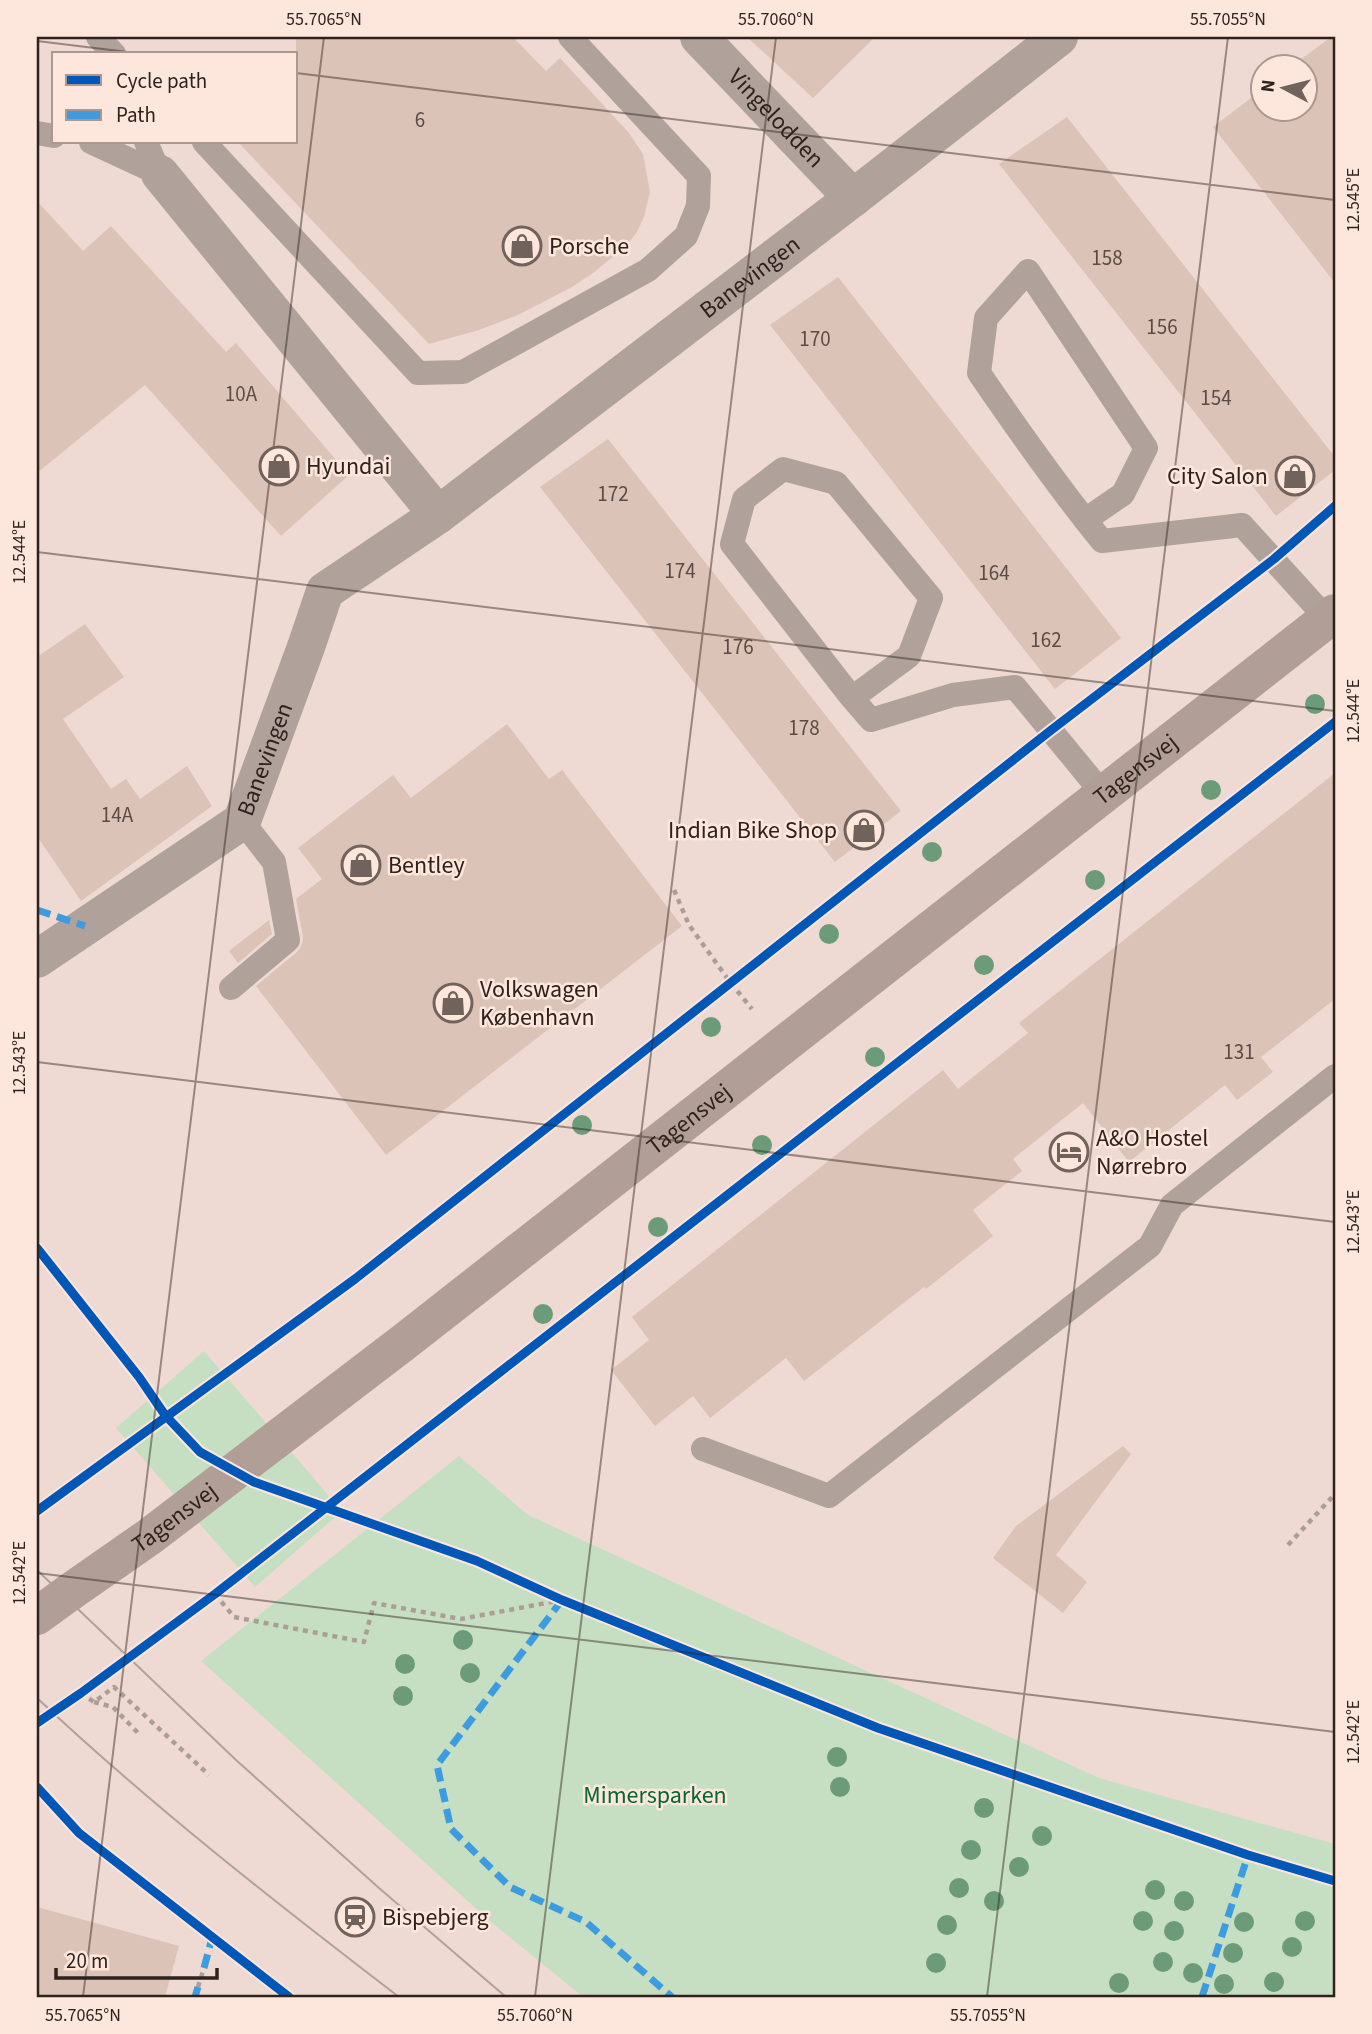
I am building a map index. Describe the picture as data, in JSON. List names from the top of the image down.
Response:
{
  "streets": {
    "street": ["Vingelodden", "Banevingen", "Tagensvej"]
  },
  "crossings": [
    ["Vingelodden", "Banevingen"]
  ],
  "parks": ["Mimersparken"],
  "places": {
    "shop": [
      "Porsche",
      "Hyundai",
      "City Salon",
      "Indian Bike Shop",
      "Bentley",
      "Volkswagen København"
    ],
    "hotel": ["A&O Hostel Nørrebro"],
    "station": ["Bispebjerg"]
  },
  "house_numbers": [
    "6",
    "158",
    "156",
    "170",
    "10A",
    "154",
    "172",
    "174",
    "164",
    "162",
    "176",
    "178",
    "14A",
    "131"
  ],
  "legend": ["Cycle path", "Path"],
  "scale_bar": "20 m",
  "north": "left",
  "coordinates": [
    "55.7065°N",
    "55.7060°N",
    "55.7055°N",
    "12.545°E",
    "12.544°E",
    "12.543°E",
    "12.542°E"
  ]
}
